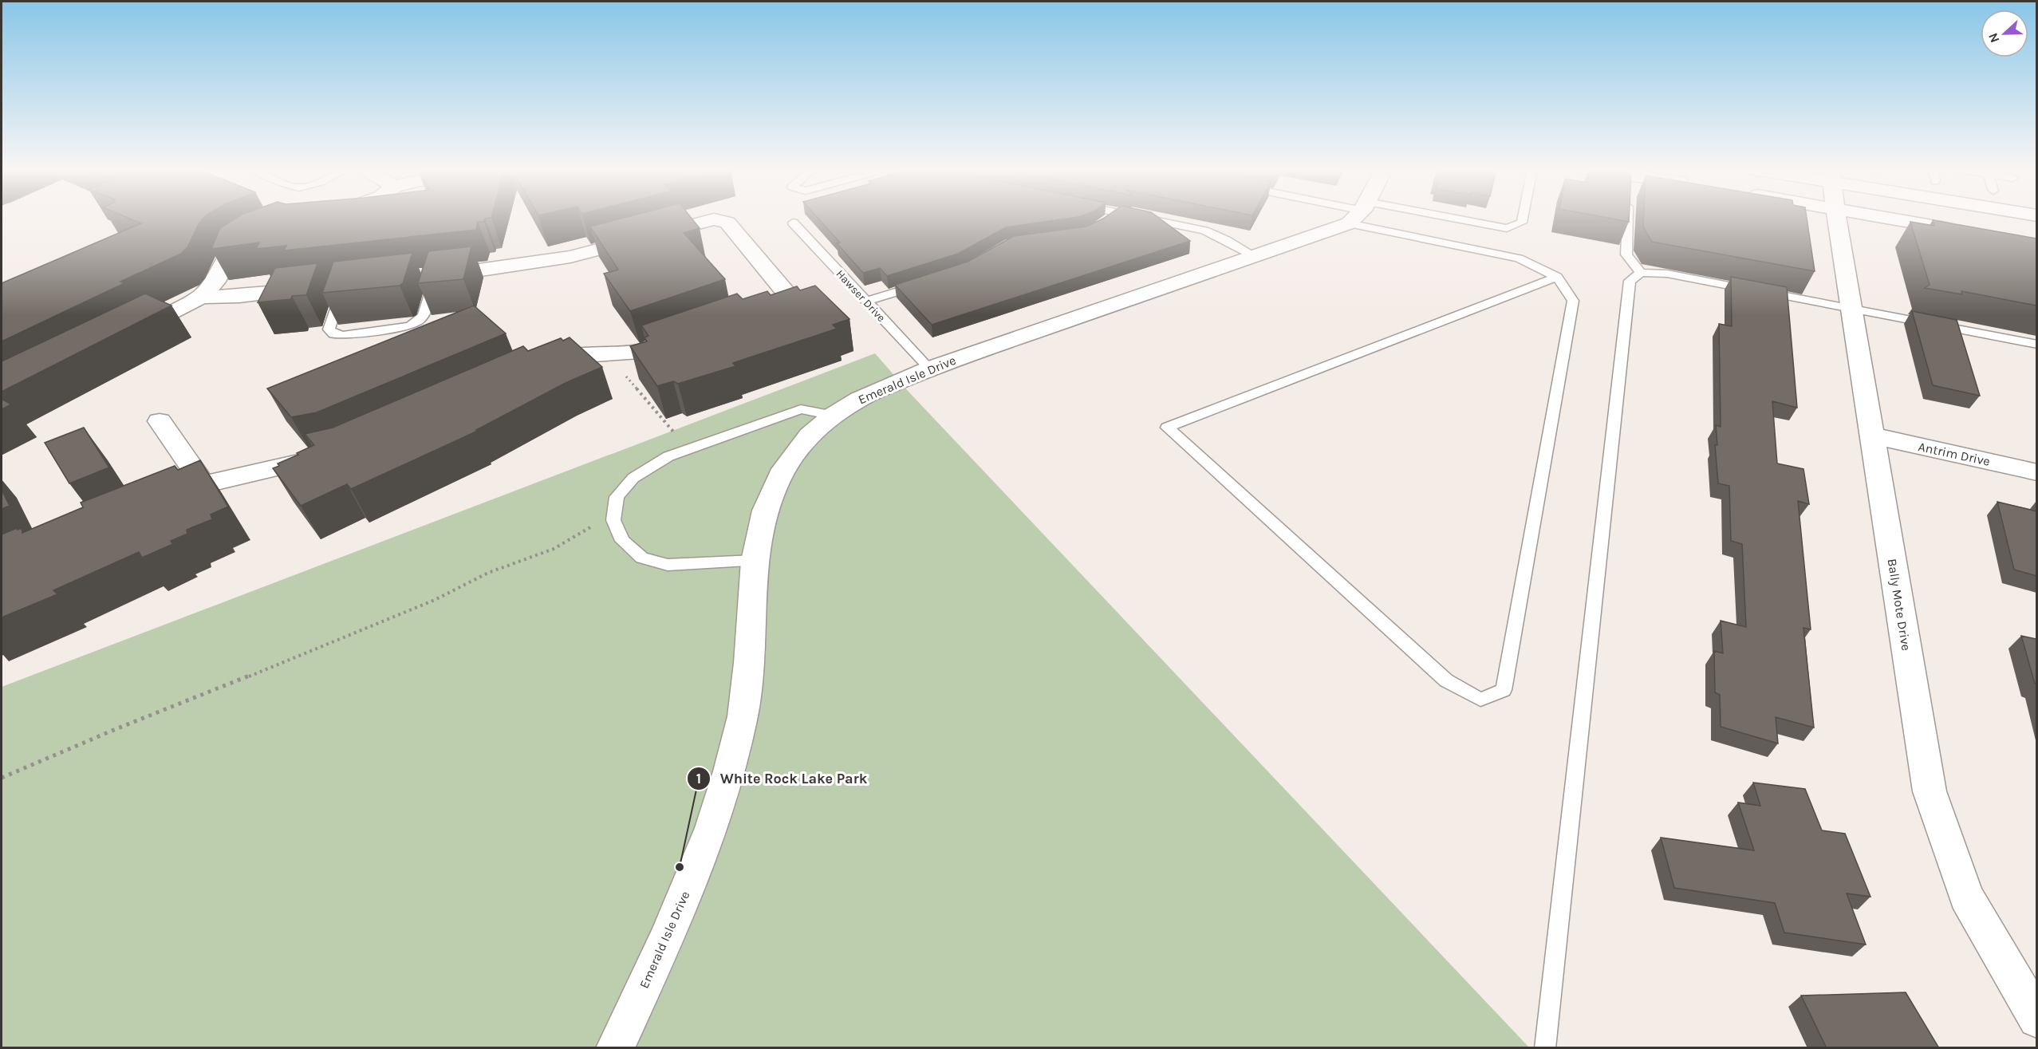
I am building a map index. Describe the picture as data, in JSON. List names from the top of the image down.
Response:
{
  "streets": {
    "street": ["Emerald Isle Drive", "Antrim Drive", "Bally Mote Drive"],
    "lane": ["Hawser Drive"]
  },
  "crossings": [
    ["Hawser Drive", "Emerald Isle Drive"],
    ["Antrim Drive", "Bally Mote Drive"]
  ],
  "places": ["White Rock Lake Park"],
  "north": "left"
}
